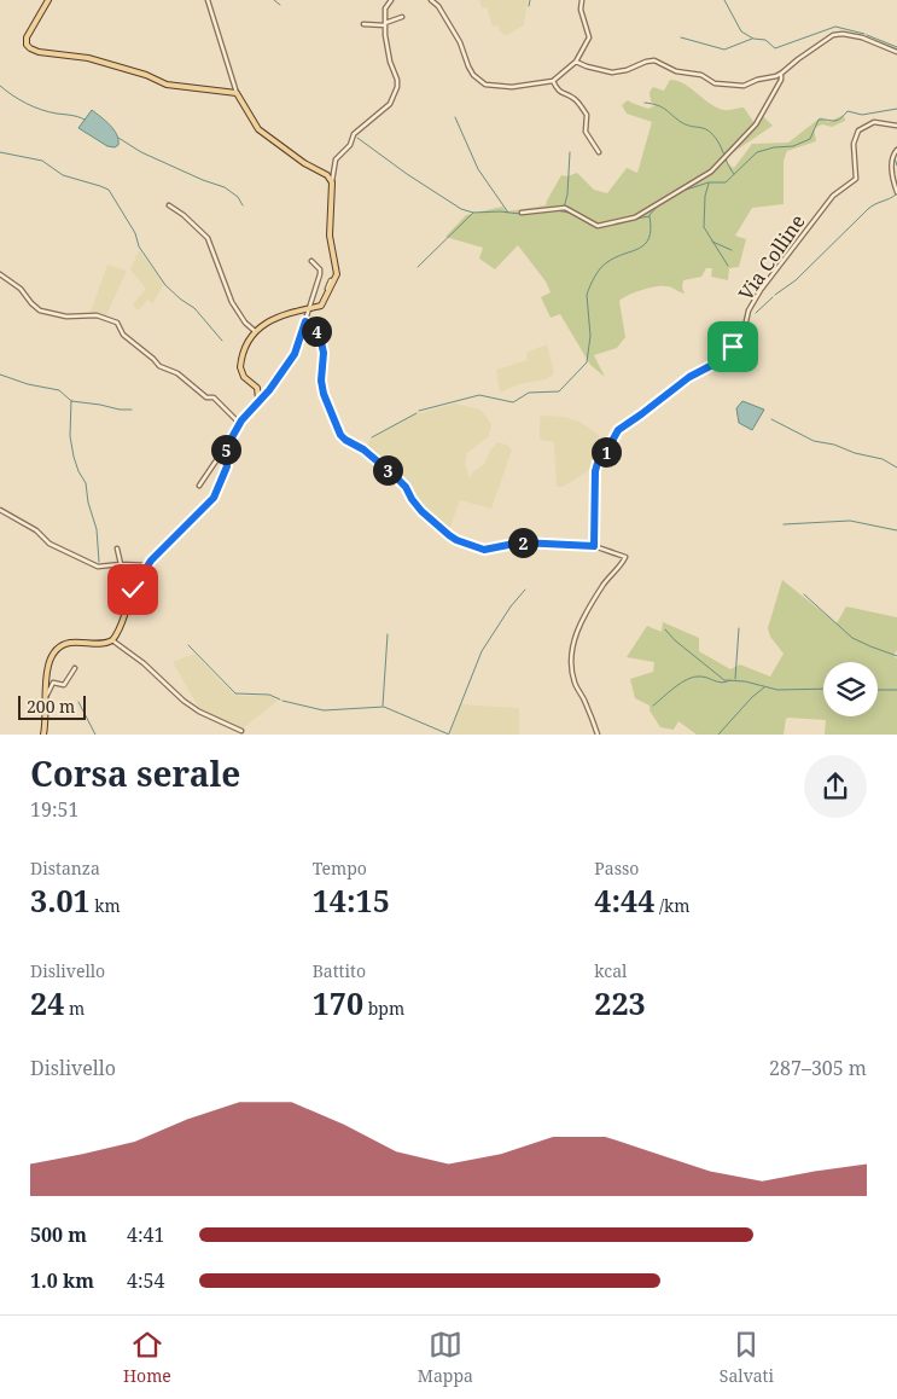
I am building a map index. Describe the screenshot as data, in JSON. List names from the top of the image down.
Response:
{
  "streets": {
    "street": ["Via Colline"]
  },
  "scale_bar": "200 m",
  "page": {
    "pins": [
      "4",
      "5",
      "1",
      "3",
      "2"
    ],
    "scale": "200 m",
    "heading": ["Corsa serale", "19:51"],
    "stats": [
      ["Distanza", "3.01 km"],
      ["Tempo", "14:15"],
      ["Passo", "4:44 /km"],
      ["Dislivello", "24 m"],
      ["Battito", "170 bpm"],
      ["kcal", "223"]
    ],
    "chart": ["Dislivello", "287–305 m"],
    "list": [
      {
        "name": "500 m",
        "note": "4:41"
      },
      {
        "name": "1.0 km",
        "note": "4:54"
      }
    ],
    "tabs": ["Home", "Mappa", "Salvati"]
  }
}
